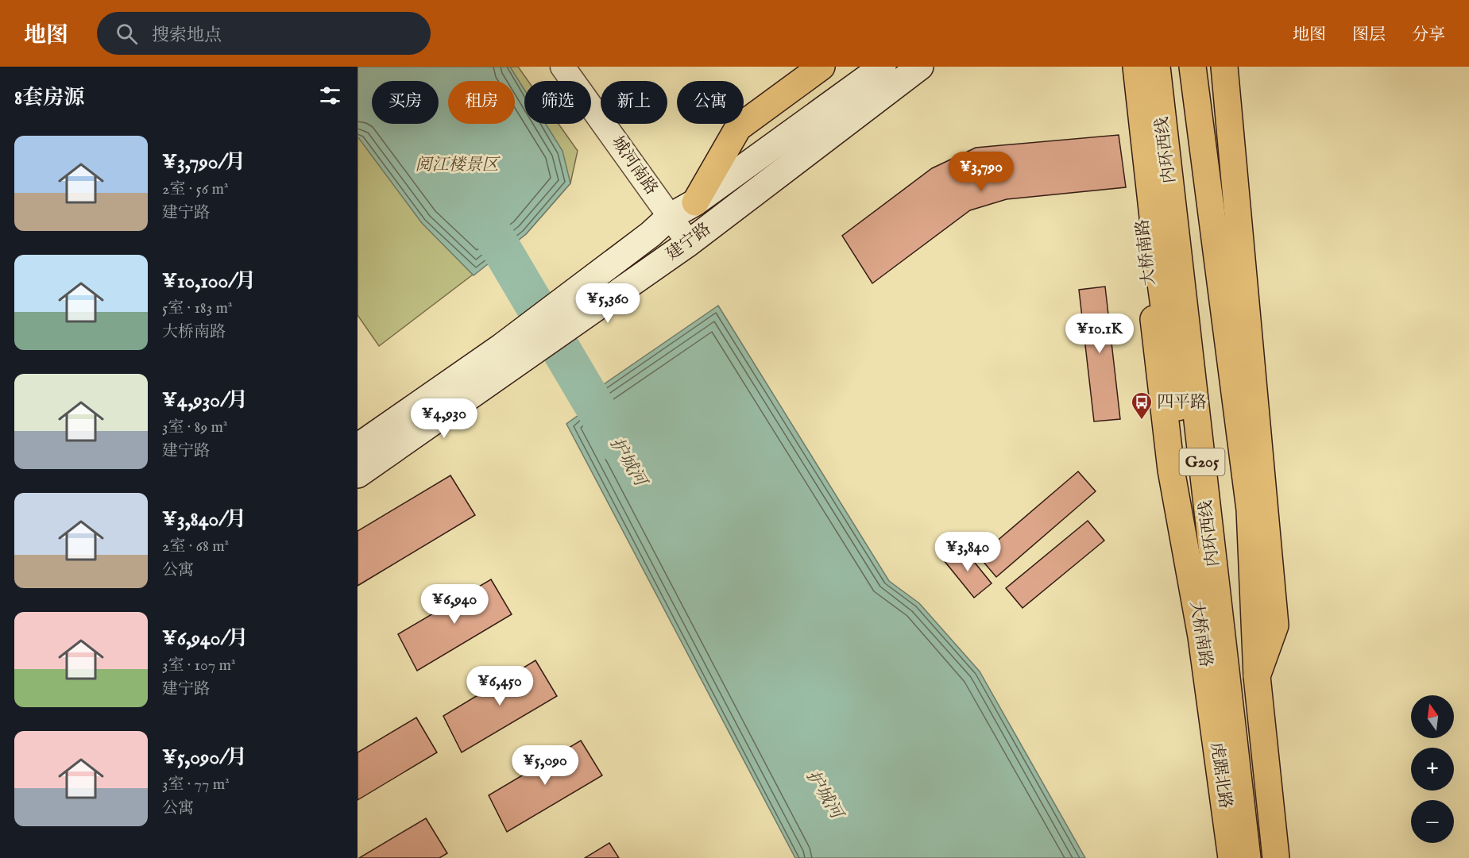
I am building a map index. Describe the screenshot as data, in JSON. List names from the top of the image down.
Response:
{
  "streets": {
    "main road": [
      "内环西线",
      "建宁路",
      "大桥南路",
      "G205",
      "虎踞北路"
    ],
    "street": ["城河南路"]
  },
  "crossings": [
    ["城河南路", "建宁路"],
    ["大桥南路", "虎踞北路"]
  ],
  "water": ["护城河"],
  "parks": ["阅江楼景区"],
  "places": {
    "bus stop": ["四平路"]
  },
  "north": "top",
  "page": {
    "header": "地图",
    "search": "搜索地点",
    "nav": ["地图", "图层", "分享"],
    "heading": "8套房源",
    "chip": [
      "买房",
      "租房",
      "筛选",
      "新上",
      "公寓"
    ],
    "list": [
      {
        "name": "¥3,790/月",
        "note": "2室 · 56 m² · 建宁路"
      },
      {
        "name": "¥10,100/月",
        "note": "5室 · 183 m² · 大桥南路"
      },
      {
        "name": "¥4,930/月",
        "note": "3室 · 89 m² · 建宁路"
      },
      {
        "name": "¥3,840/月",
        "note": "2室 · 68 m² · 公寓"
      },
      {
        "name": "¥6,940/月",
        "note": "3室 · 107 m² · 建宁路"
      },
      {
        "name": "¥5,090/月",
        "note": "3室 · 77 m² · 公寓"
      }
    ],
    "price": [
      "¥3,790",
      "¥5,360",
      "¥10.1K",
      "¥4,930",
      "¥3,840",
      "¥6,940",
      "¥6,450",
      "¥5,090"
    ],
    "map_buttons": ["+", "−"]
  }
}
